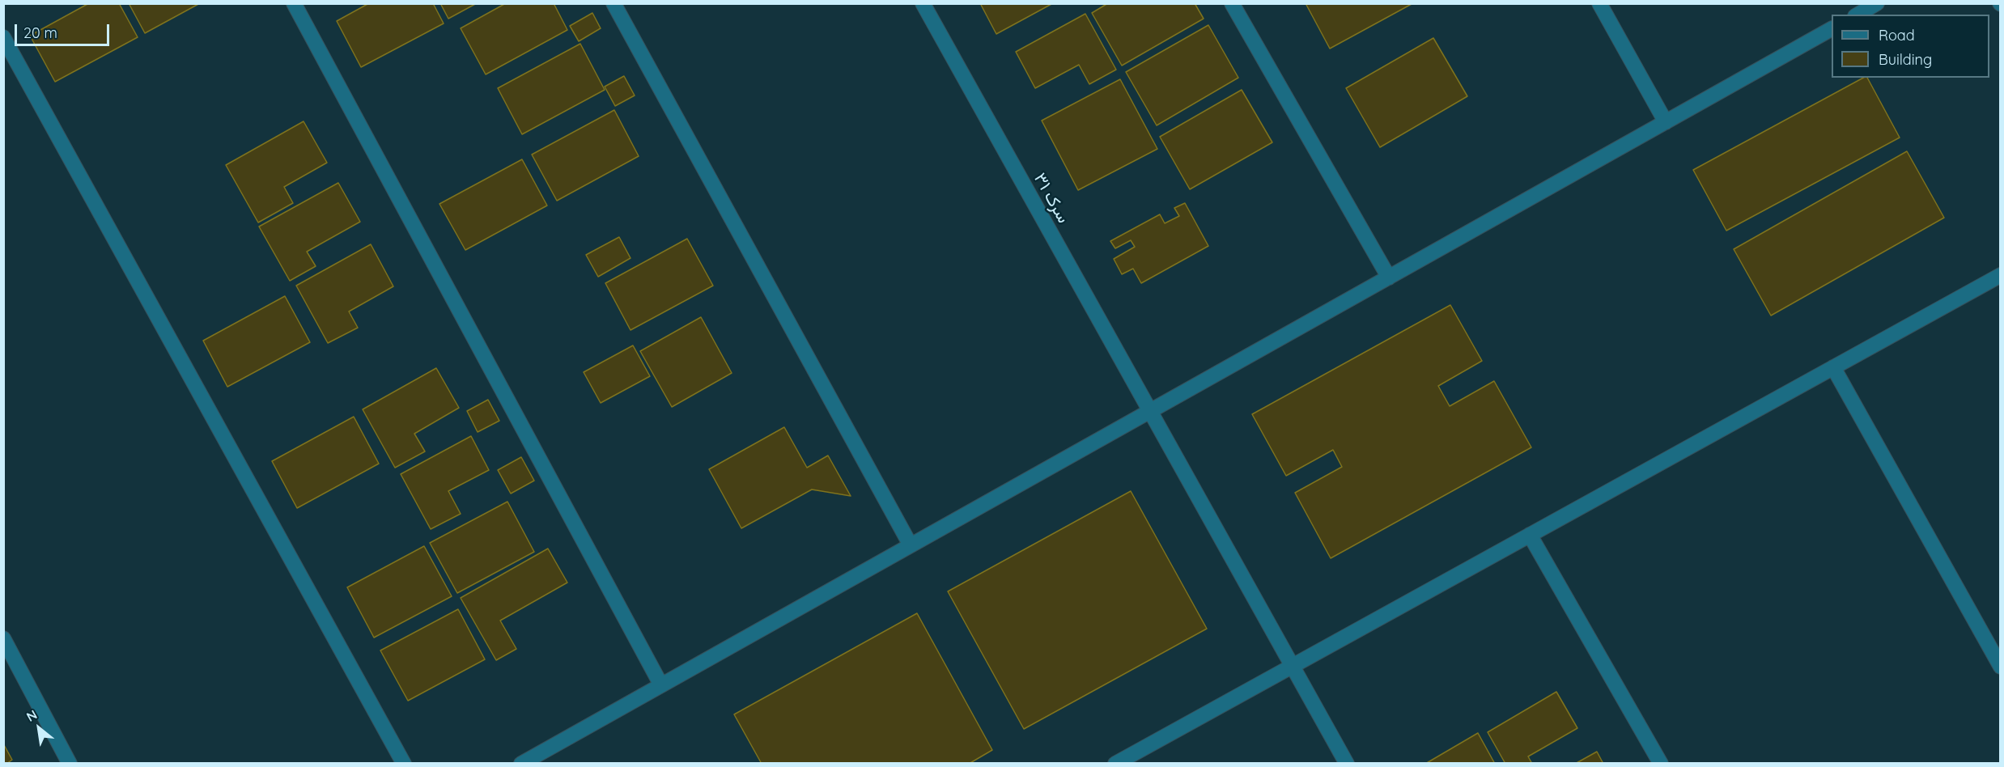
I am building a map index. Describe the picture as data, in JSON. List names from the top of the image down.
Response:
{
  "streets": {
    "street": ["سرک ۳۱"]
  },
  "legend": ["Road", "Building"],
  "scale_bar": "20 m",
  "north": "top left"
}
